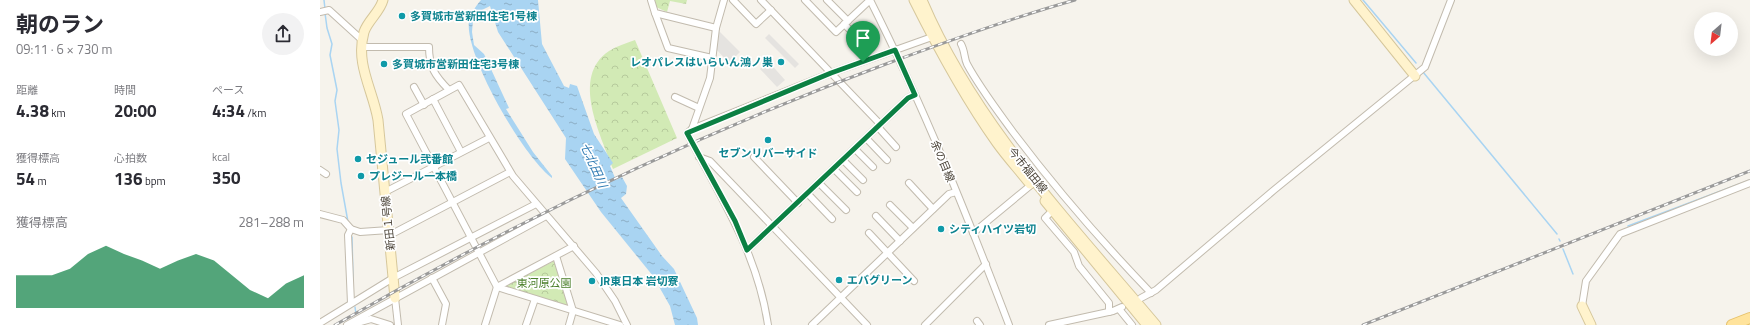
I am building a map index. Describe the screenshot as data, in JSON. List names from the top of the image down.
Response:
{
  "streets": {
    "main road": ["今市福田線", "新田１号線"],
    "street": ["余の目線"]
  },
  "water": ["七北田川"],
  "parks": ["東河原公園"],
  "places": [
    "多賀城市営新田住宅1号棟",
    "レオパレスはいらいん鴻ノ巣",
    "多賀城市営新田住宅3号棟",
    "セブンリバーサイド",
    "セジュール弐番館",
    "プレジール一本橋",
    "シティハイツ岩切",
    "エバグリーン",
    "JR東日本 岩切寮"
  ],
  "north": "bottom left",
  "page": {
    "heading": ["朝のラン", "09:11 · 6 × 730 m"],
    "stats": [
      ["距離", "4.38 km"],
      ["時間", "20:00"],
      ["ペース", "4:34 /km"],
      ["獲得標高", "54 m"],
      ["心拍数", "136 bpm"],
      ["kcal", "350"]
    ],
    "chart": ["獲得標高", "281–288 m"]
  }
}
